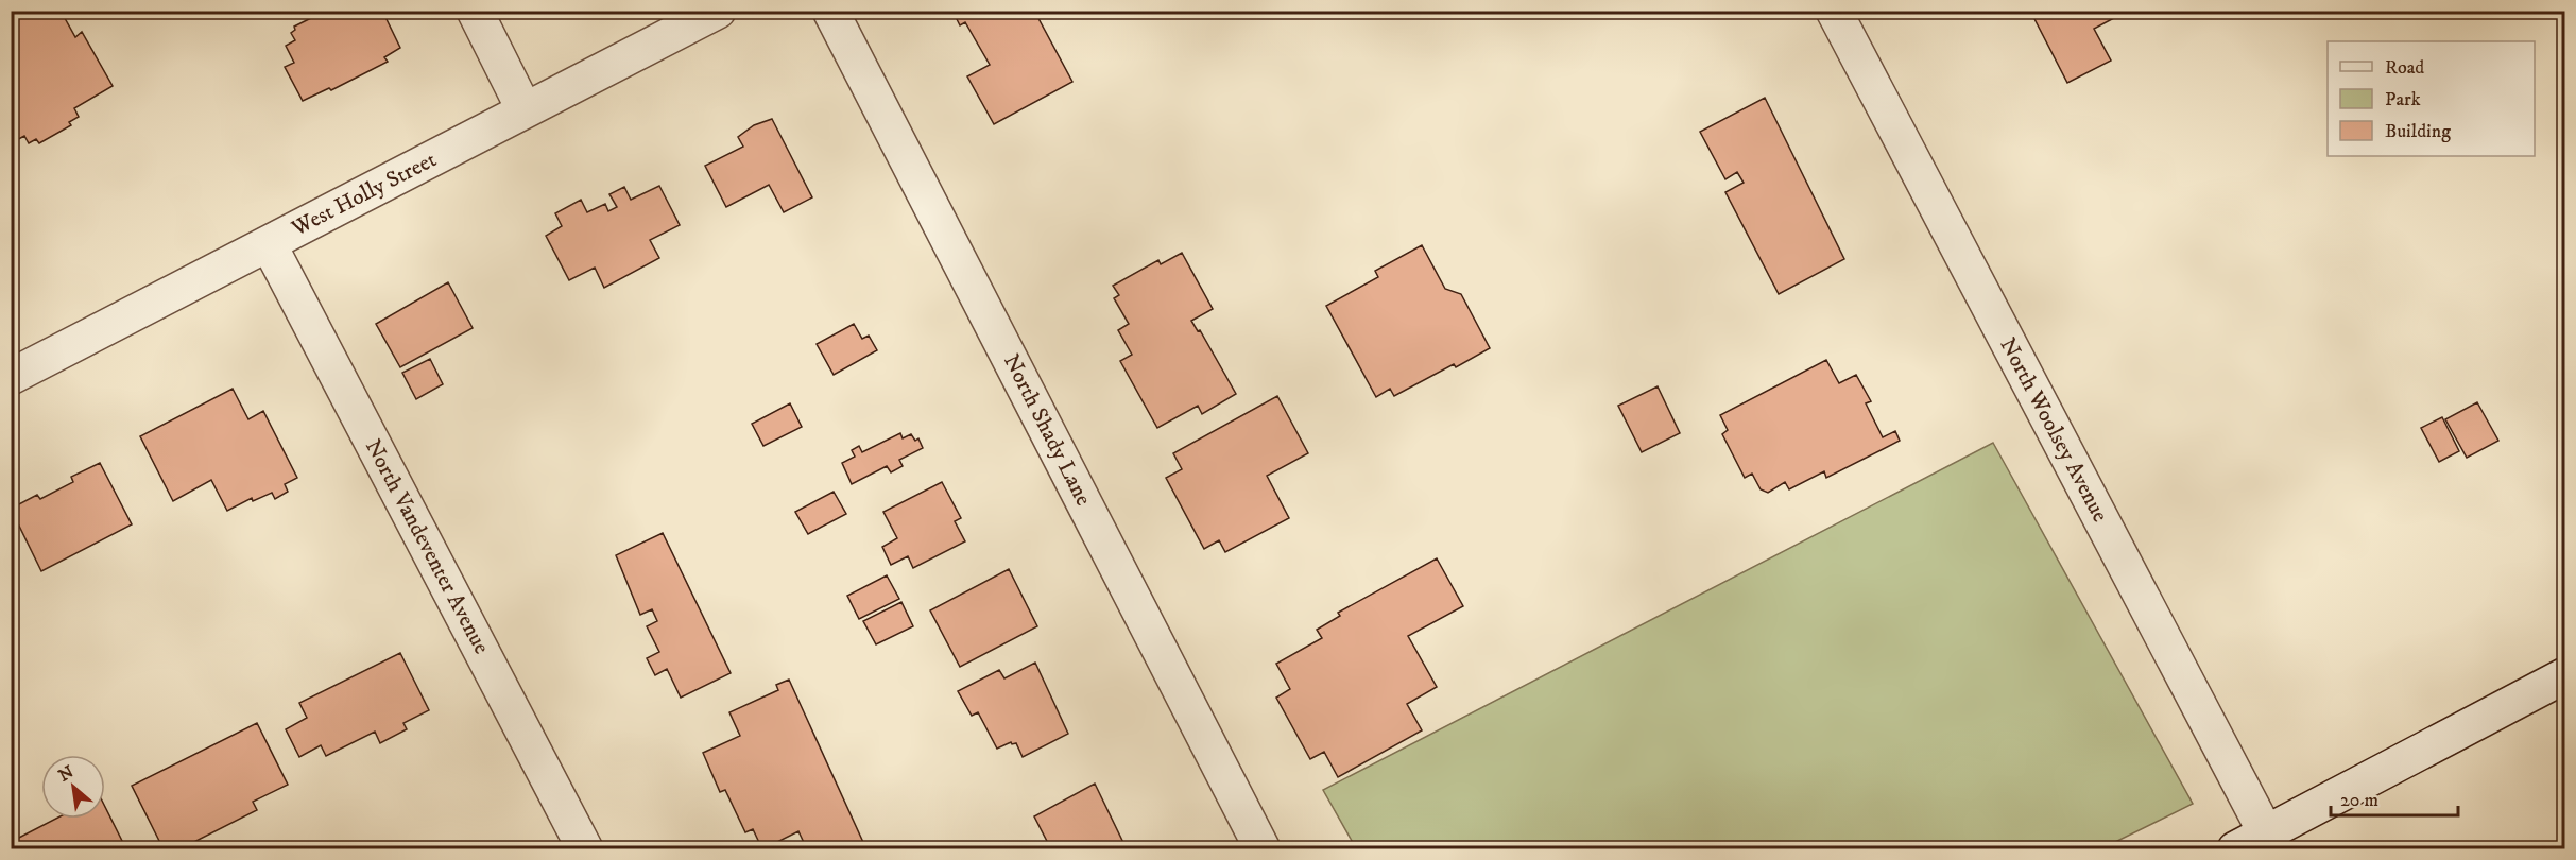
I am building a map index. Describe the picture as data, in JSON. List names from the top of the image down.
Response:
{
  "streets": {
    "street": [
      "West Holly Street",
      "North Shady Lane",
      "North Woolsey Avenue",
      "North Vandeventer Avenue"
    ]
  },
  "crossings": [
    ["West Holly Street", "North Vandeventer Avenue"]
  ],
  "legend": ["Road", "Park", "Building"],
  "scale_bar": "20 m",
  "north": "top left"
}
